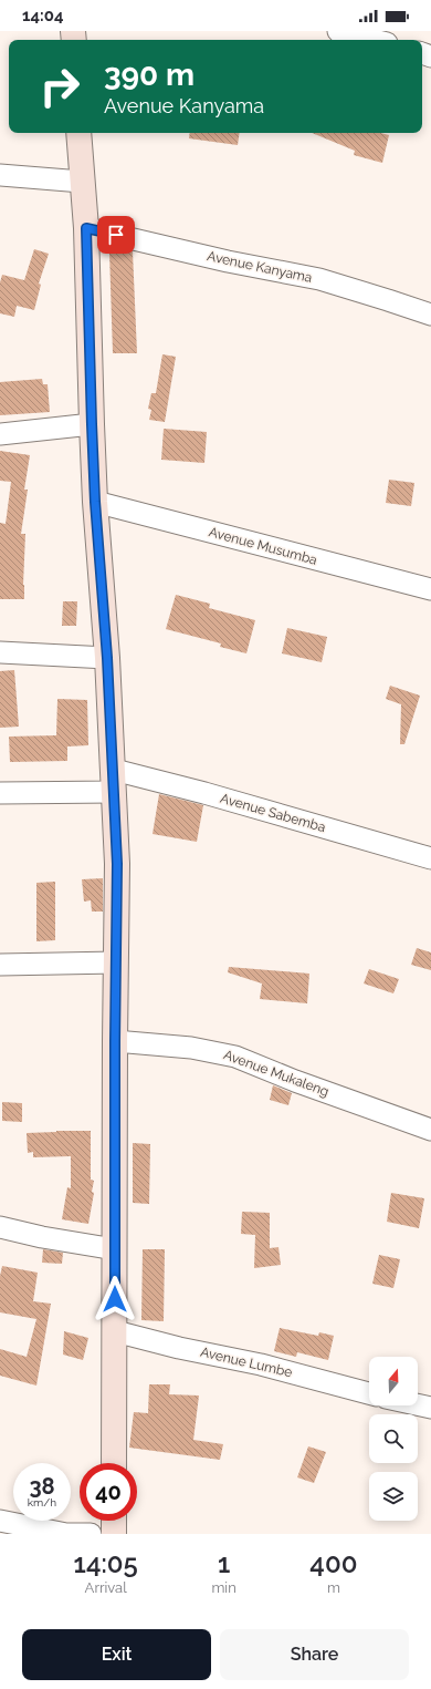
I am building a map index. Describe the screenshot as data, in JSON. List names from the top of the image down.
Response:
{
  "streets": {
    "street": [
      "Avenue Kanyama",
      "Avenue Musumba",
      "Avenue Sabemba",
      "Avenue Mukaleng",
      "Avenue Lumbe"
    ]
  },
  "north": "top",
  "page": {
    "status": "14:04",
    "turn": ["390 m", "Avenue Kanyama"],
    "speed": "38 km/h",
    "limit": "40",
    "eta": [
      "14:05",
      "Arrival",
      "1",
      "min",
      "400",
      "m"
    ],
    "buttons": ["Exit", "Share"]
  }
}
